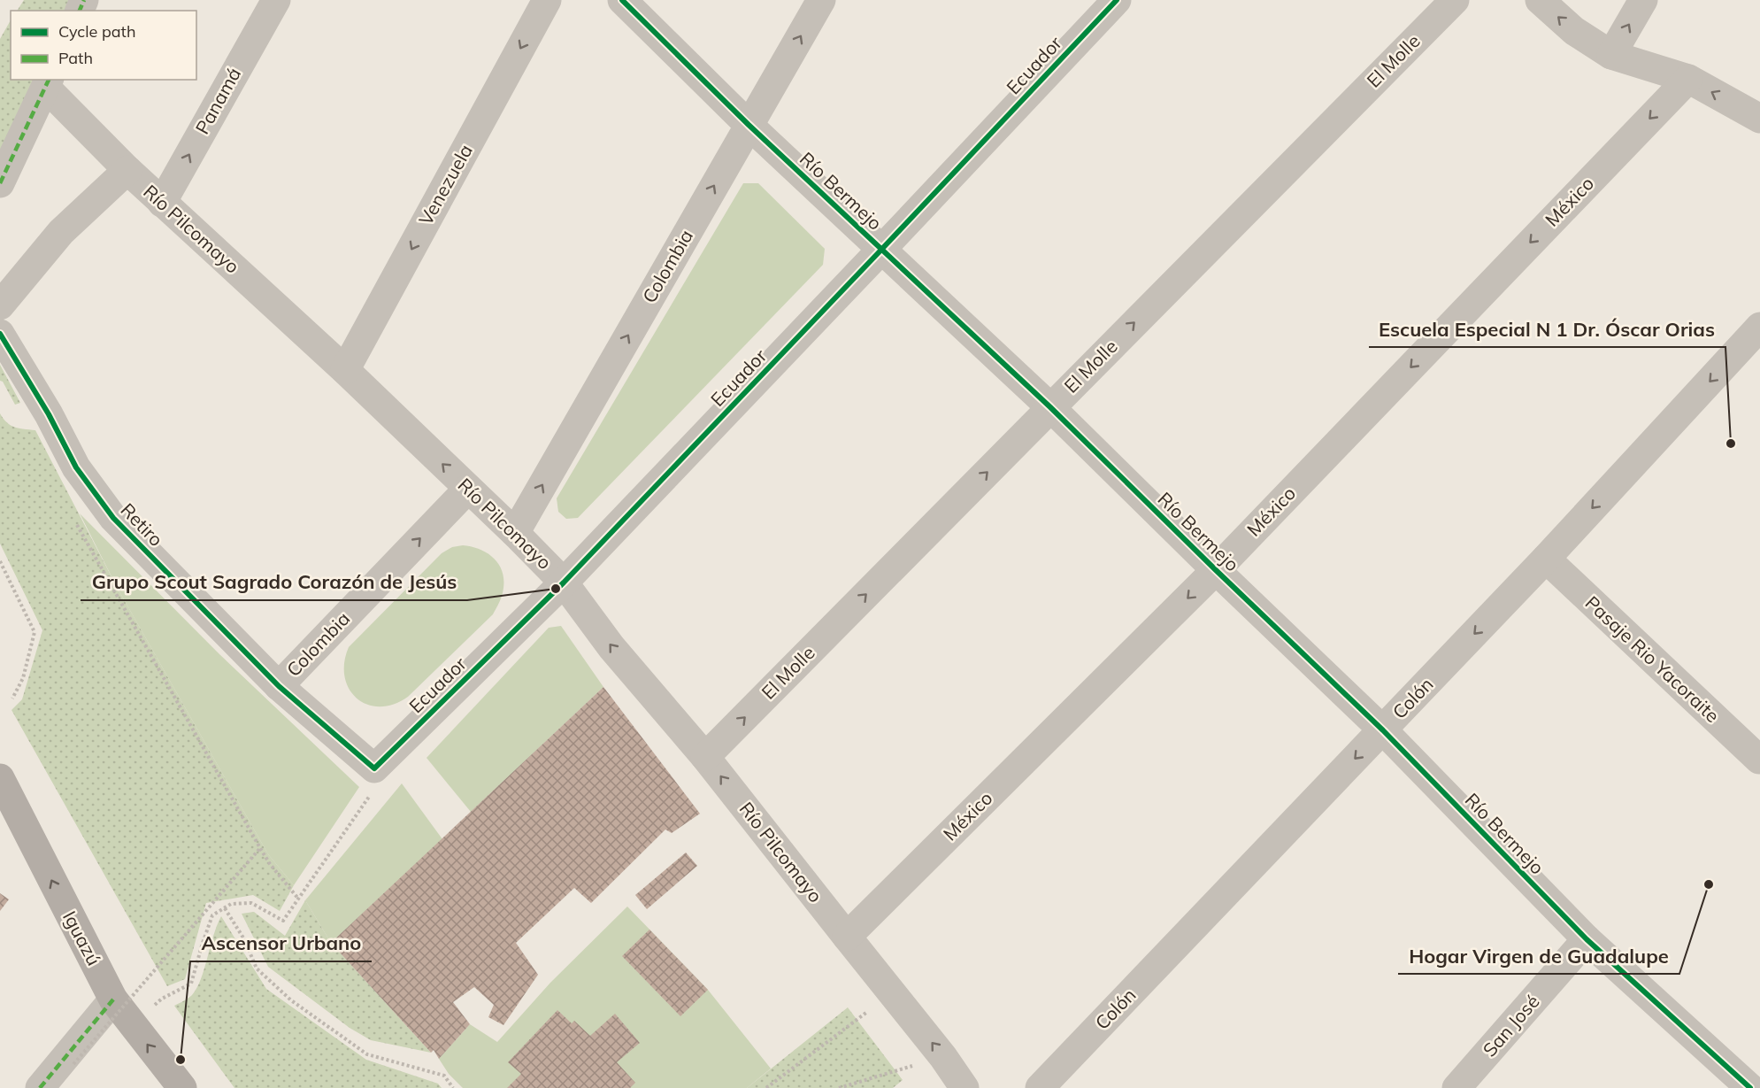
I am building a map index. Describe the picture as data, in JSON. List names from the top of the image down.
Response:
{
  "streets": {
    "main road": ["Iguazú"],
    "street": [
      "El Molle",
      "Ecuador",
      "Panamá",
      "Venezuela",
      "Río Bermejo",
      "México",
      "Río Pilcomayo",
      "Colombia",
      "Retiro",
      "Pasaje Rio Yacoraite",
      "Colón",
      "San José"
    ]
  },
  "crossings": [
    ["El Molle", "Río Bermejo"],
    ["El Molle", "Río Pilcomayo"],
    ["Ecuador", "Río Bermejo"],
    ["Ecuador", "Río Pilcomayo"],
    ["Ecuador", "Retiro"],
    ["Panamá", "Río Pilcomayo"],
    ["Venezuela", "Río Pilcomayo"],
    ["Río Bermejo", "México"],
    ["Río Bermejo", "Colombia"],
    ["Río Bermejo", "Colón"],
    ["Río Bermejo", "San José"],
    ["México", "Río Pilcomayo"],
    ["Río Pilcomayo", "Colombia"],
    ["Colombia", "Retiro"],
    ["Pasaje Rio Yacoraite", "Colón"]
  ],
  "one_way": [
    "El Molle",
    "Panamá",
    "Venezuela",
    "México",
    "Río Pilcomayo",
    "Colombia",
    "Colón",
    "Iguazú"
  ],
  "places": [
    "Escuela Especial N 1 Dr. Óscar Orias",
    "Grupo Scout Sagrado Corazón de Jesús",
    "Hogar Virgen de Guadalupe",
    "Ascensor Urbano"
  ],
  "legend": ["Cycle path", "Path"]
}
